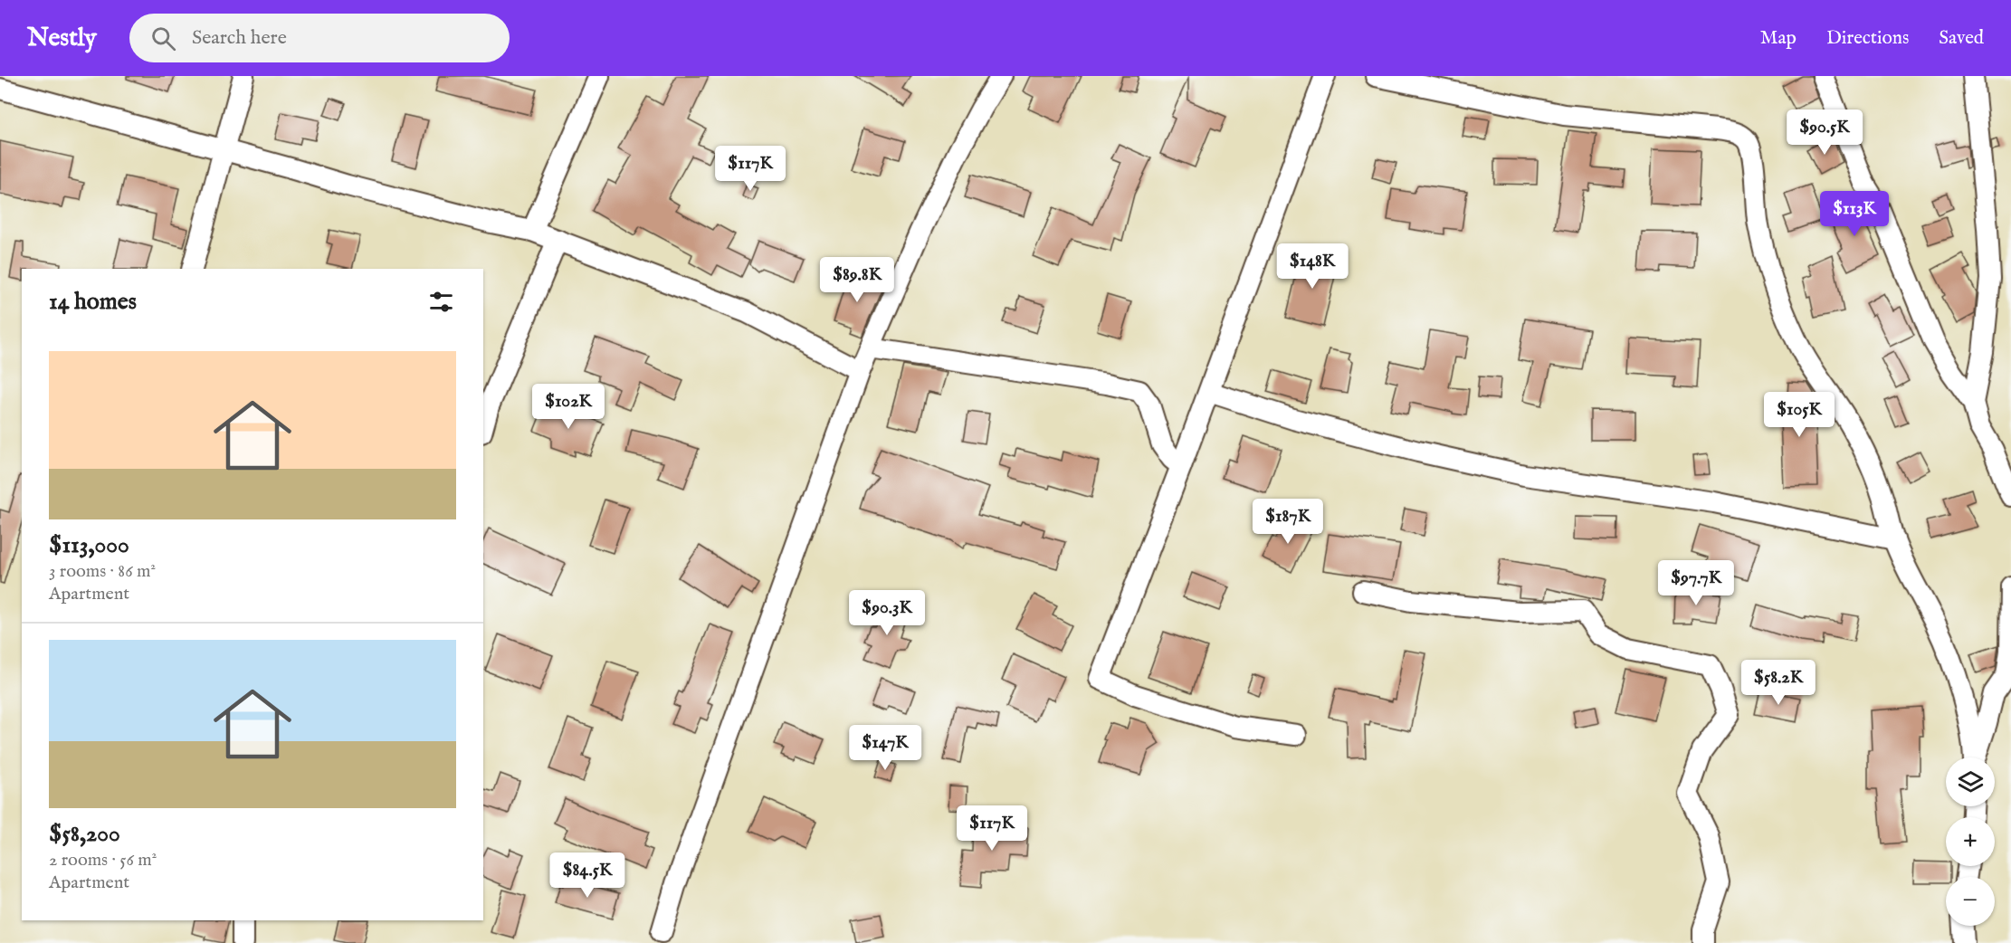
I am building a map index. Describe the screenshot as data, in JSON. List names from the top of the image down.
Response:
{
  "page": {
    "header": "Nestly",
    "search": "Search here",
    "nav": ["Map", "Directions", "Saved"],
    "price": [
      "$90.5K",
      "$117K",
      "$113K",
      "$148K",
      "$89.8K",
      "$102K",
      "$105K",
      "$187K",
      "$97.7K",
      "$90.3K",
      "$58.2K",
      "$147K",
      "$117K",
      "$84.5K"
    ],
    "heading": "14 homes",
    "list": [
      {
        "name": "$113,000",
        "note": "3 rooms · 86 m² · Apartment"
      },
      {
        "name": "$58,200",
        "note": "2 rooms · 56 m² · Apartment"
      }
    ],
    "map_buttons": ["+", "−"]
  }
}
